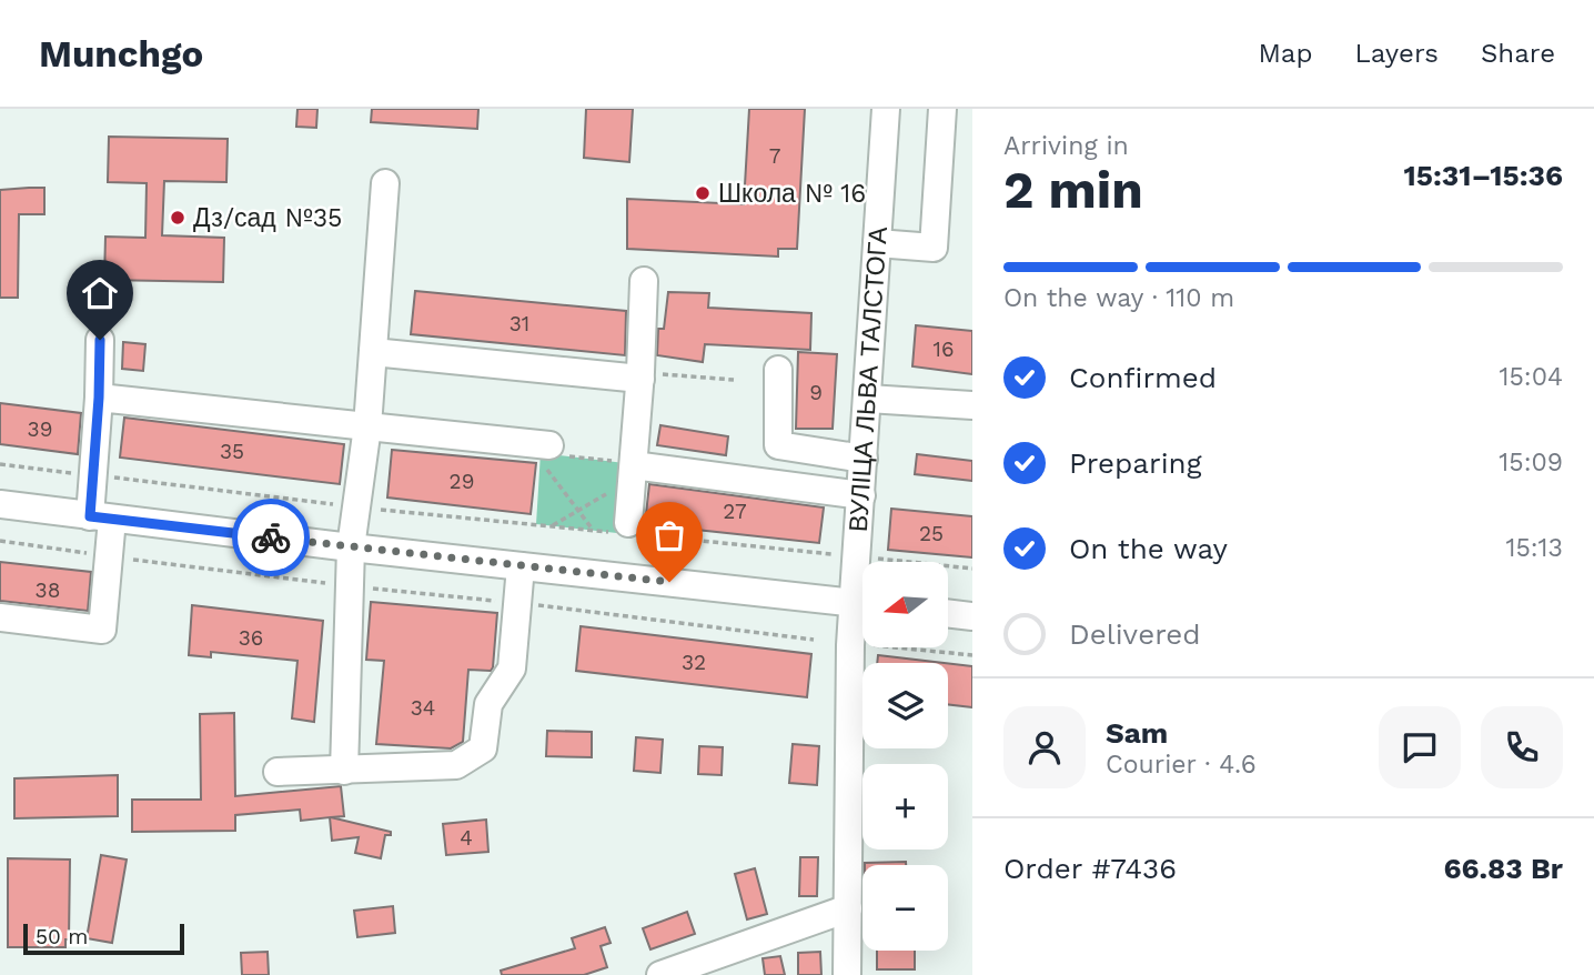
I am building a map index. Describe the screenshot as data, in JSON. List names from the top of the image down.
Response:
{
  "streets": {
    "street": ["ВУЛІЦА ЛЬВА ТАЛСТОГА"]
  },
  "places": ["Школа № 16", "Дз/сад №35"],
  "house_numbers": [
    "7",
    "31",
    "16",
    "9",
    "39",
    "35",
    "29",
    "27",
    "25",
    "38",
    "36",
    "32",
    "34",
    "4"
  ],
  "scale_bar": "50 m",
  "north": "left",
  "page": {
    "header": "Munchgo",
    "nav": ["Map", "Layers", "Share"],
    "heading": ["2 min", "Arriving in", "15:31–15:36"],
    "panel": [
      "Sam",
      "Courier · 4.6",
      "Order #7436",
      "66.83 Br"
    ],
    "bar": "On the way · 110 m",
    "list": [
      ["Confirmed", "15:04"],
      ["Preparing", "15:09"],
      ["On the way", "15:13"],
      "Delivered"
    ],
    "map_buttons": ["+", "−"],
    "scale": "50 m"
  }
}
